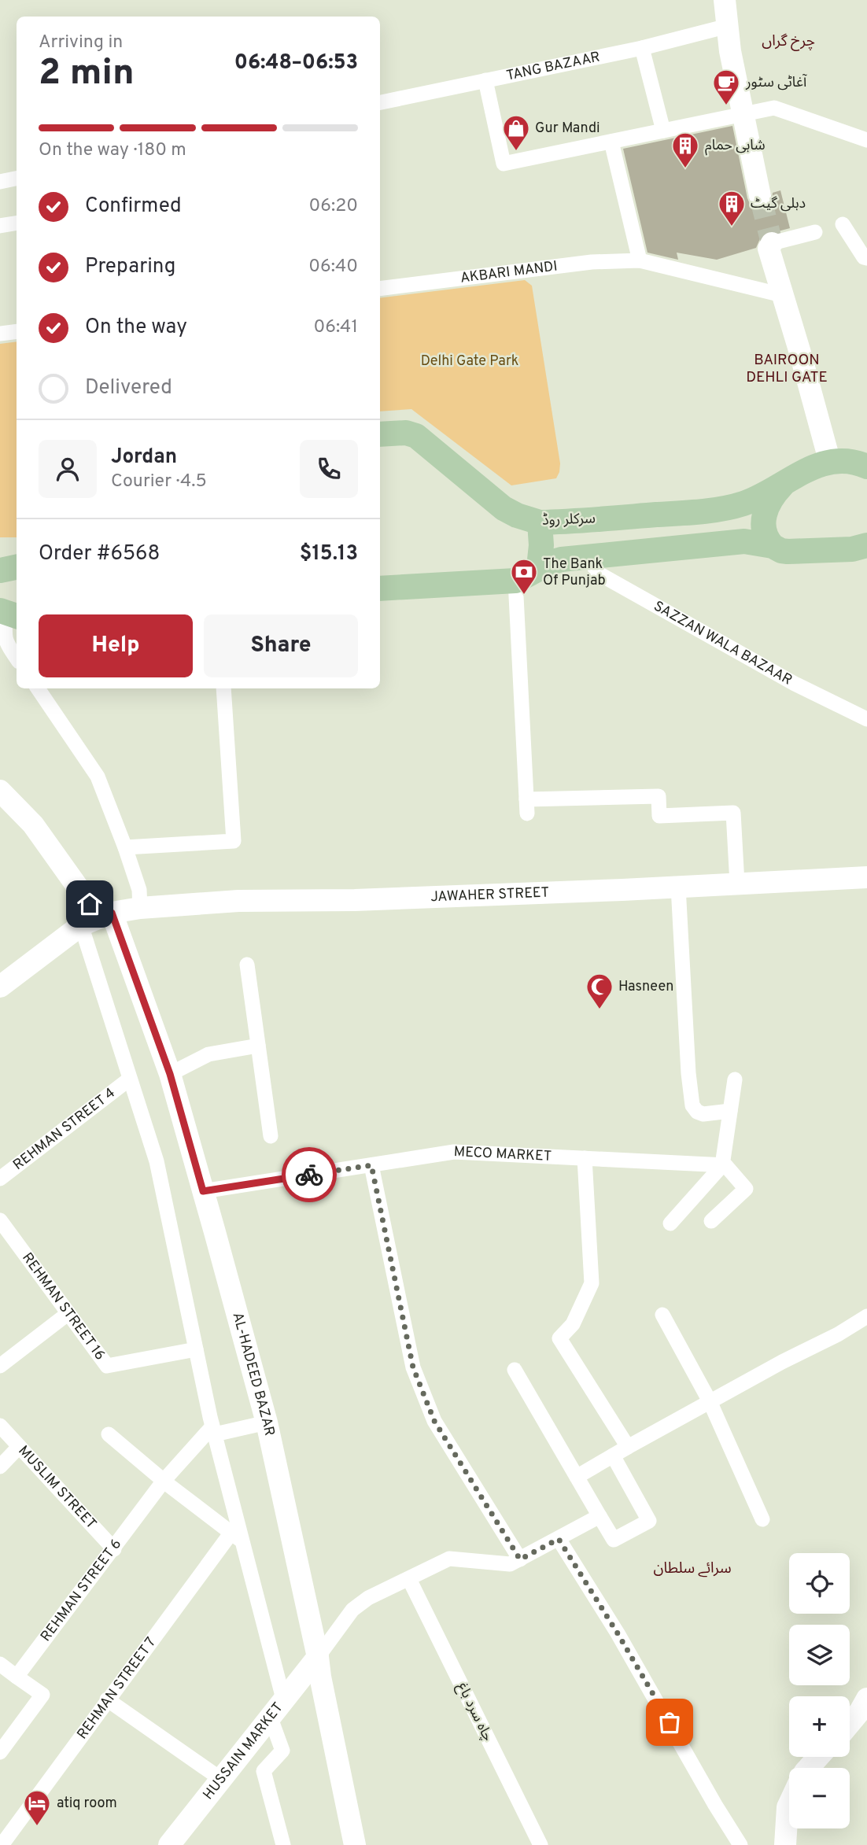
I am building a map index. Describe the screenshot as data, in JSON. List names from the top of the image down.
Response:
{
  "streets": {
    "main road": ["سرکلر روڈ"],
    "street": [
      "TANG BAZAAR",
      "AKBARI MANDI",
      "SAZZAN WALA BAZAAR",
      "JAWAHER STREET",
      "REHMAN STREET 4",
      "MECO MARKET",
      "REHMAN STREET 16",
      "AL-HADEED BAZAR",
      "MUSLIM STREET",
      "REHMAN STREET 6",
      "REHMAN STREET 7",
      "چاہ سرد باغ",
      "HUSSAIN MARKET"
    ]
  },
  "crossings": [
    ["JAWAHER STREET", "AL-HADEED BAZAR"],
    ["MECO MARKET", "AL-HADEED BAZAR"],
    ["AL-HADEED BAZAR", "HUSSAIN MARKET"],
    ["MUSLIM STREET", "REHMAN STREET 6"]
  ],
  "districts": ["چرخ گراں", "BAIROON DEHLI GATE", "سرائے سلطان"],
  "parks": ["Delhi Gate Park"],
  "places": {
    "cafe": ["آغاٹی سٹور"],
    "shop": ["Gur Mandi"],
    "building": ["شاہی حمام", "دہلی گیٹ"],
    "bank": ["The Bank Of Punjab"],
    "mosque": ["Hasneen"],
    "hotel": ["atiq room"]
  },
  "page": {
    "heading": ["2 min", "Arriving in", "06:48–06:53"],
    "panel": [
      "Jordan",
      "Courier · 4.5",
      "Order #6568",
      "$15.13"
    ],
    "bar": "On the way · 180 m",
    "list": [
      ["Confirmed", "06:20"],
      ["Preparing", "06:40"],
      ["On the way", "06:41"],
      "Delivered"
    ],
    "buttons": ["Help", "Share"],
    "map_buttons": ["+", "−"]
  }
}
